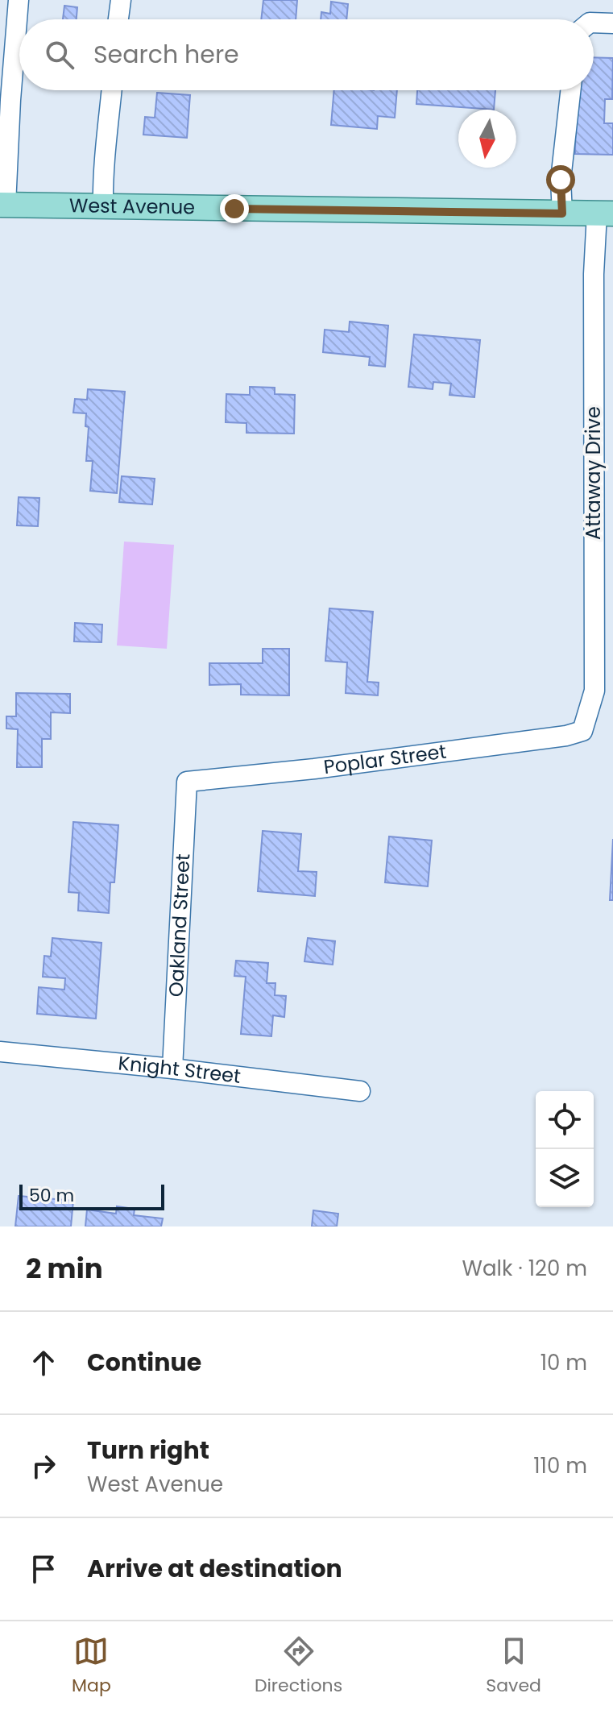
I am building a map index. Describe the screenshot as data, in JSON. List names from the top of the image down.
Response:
{
  "streets": {
    "main road": ["West Avenue"],
    "street": [
      "Attaway Drive",
      "Poplar Street",
      "Oakland Street",
      "Knight Street"
    ]
  },
  "crossings": [
    ["West Avenue", "Attaway Drive"],
    ["Attaway Drive", "Poplar Street"],
    ["Poplar Street", "Oakland Street"],
    ["Oakland Street", "Knight Street"]
  ],
  "scale_bar": "50 m",
  "north": "bottom",
  "page": {
    "search": "Search here",
    "scale": "50 m",
    "heading": ["2 min", "Walk · 120 m"],
    "list": [
      ["Continue", "10 m"],
      ["Turn right", "West Avenue", "110 m"],
      "Arrive at destination"
    ],
    "nav": ["Map", "Directions", "Saved"]
  }
}
